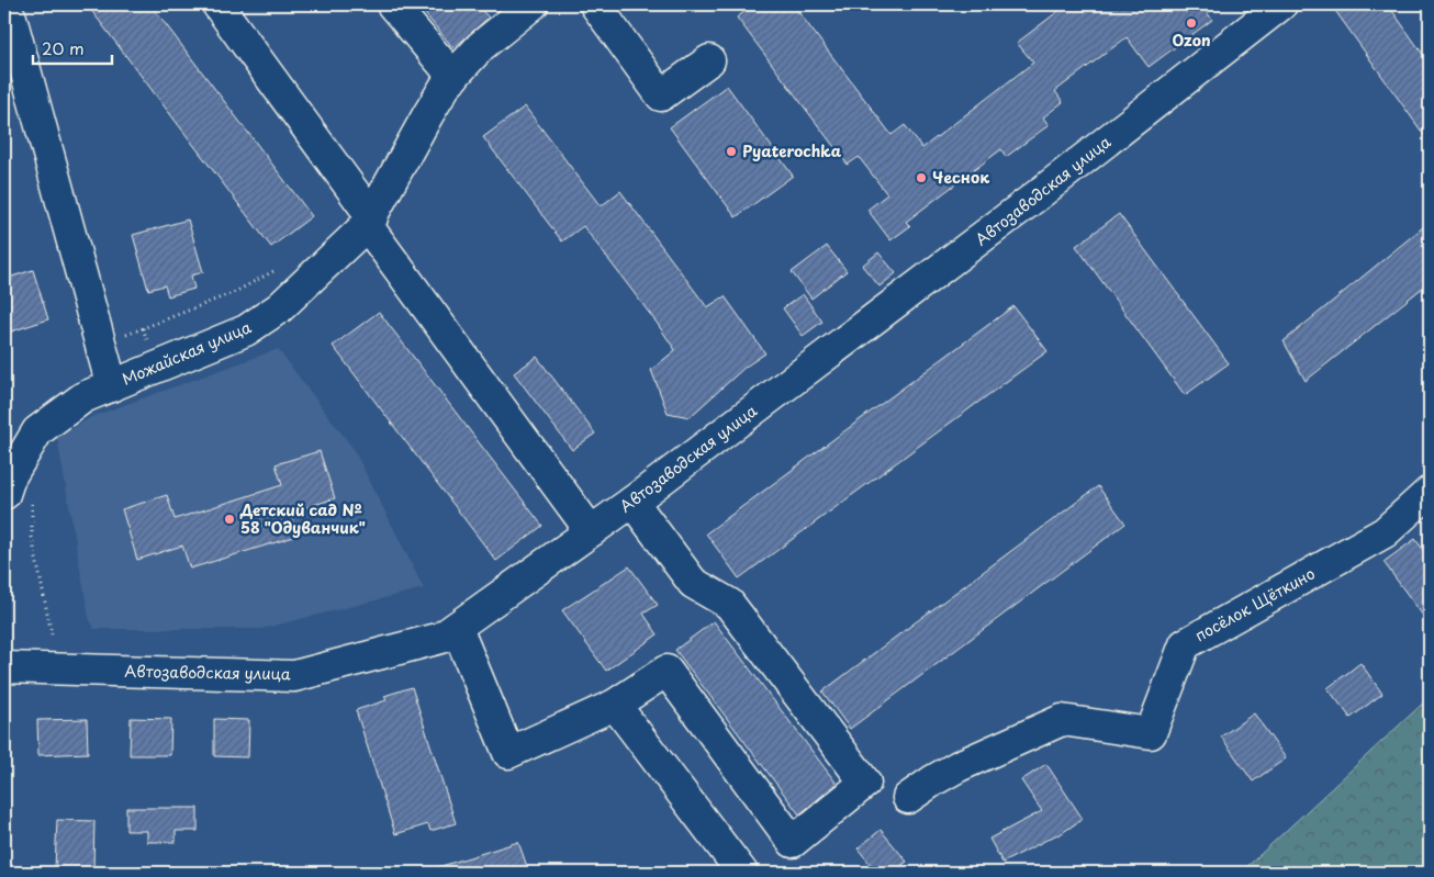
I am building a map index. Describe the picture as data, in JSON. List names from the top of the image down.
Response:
{
  "streets": {
    "street": ["Автозаводская улица", "Можайская улица", "посёлок Щёткино"]
  },
  "places": [
    "Ozon",
    "Pyaterochka",
    "Чеснок",
    "Детский сад № 58 \"Одуванчик\""
  ],
  "scale_bar": "20 m"
}
